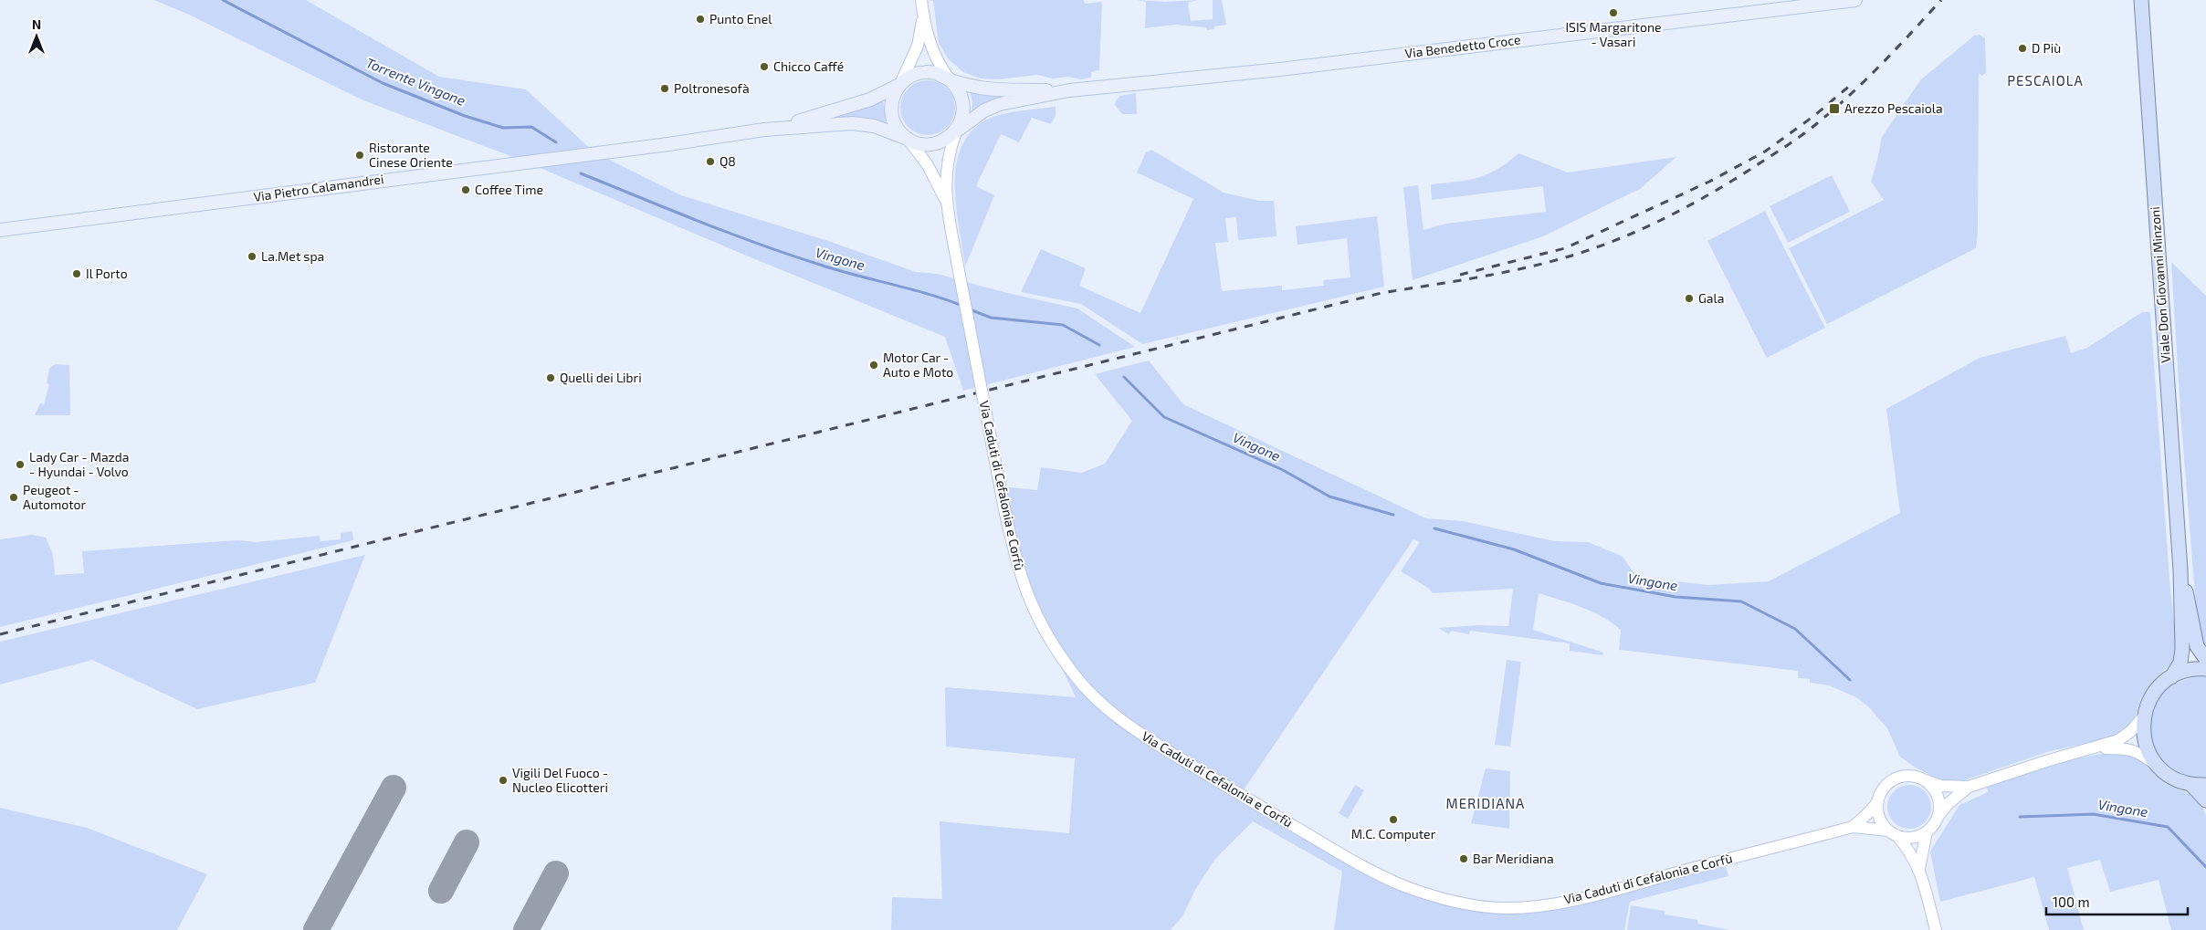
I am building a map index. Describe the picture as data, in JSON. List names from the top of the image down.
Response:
{
  "streets": {
    "main road": ["Via Benedetto Croce", "Via Pietro Calamandrei", "Viale Don Giovanni Minzoni"],
    "street": ["Via Caduti di Cefalonia e Corfù"]
  },
  "crossings": [
    ["Via Benedetto Croce", "Via Pietro Calamandrei"],
    ["Via Benedetto Croce", "Via Caduti di Cefalonia e Corfù"]
  ],
  "districts": ["PESCAIOLA", "MERIDIANA"],
  "water": ["Torrente Vingone", "Vingone"],
  "places": {
    "other": [
      "ISIS Margaritone - Vasari",
      "Punto Enel",
      "D Più",
      "Chicco Caffé",
      "Poltronesofà",
      "Ristorante Cinese Oriente",
      "Q8",
      "Coffee Time",
      "La.Met spa",
      "Il Porto",
      "Gala",
      "Motor Car - Auto e Moto",
      "Quelli dei Libri",
      "Lady Car - Mazda - Hyundai - Volvo",
      "Peugeot - Automotor",
      "Vigili Del Fuoco - Nucleo Elicotteri",
      "M.C. Computer",
      "Bar Meridiana"
    ],
    "transit": ["Arezzo Pescaiola"]
  },
  "scale_bar": "100 m",
  "north": "top"
}
